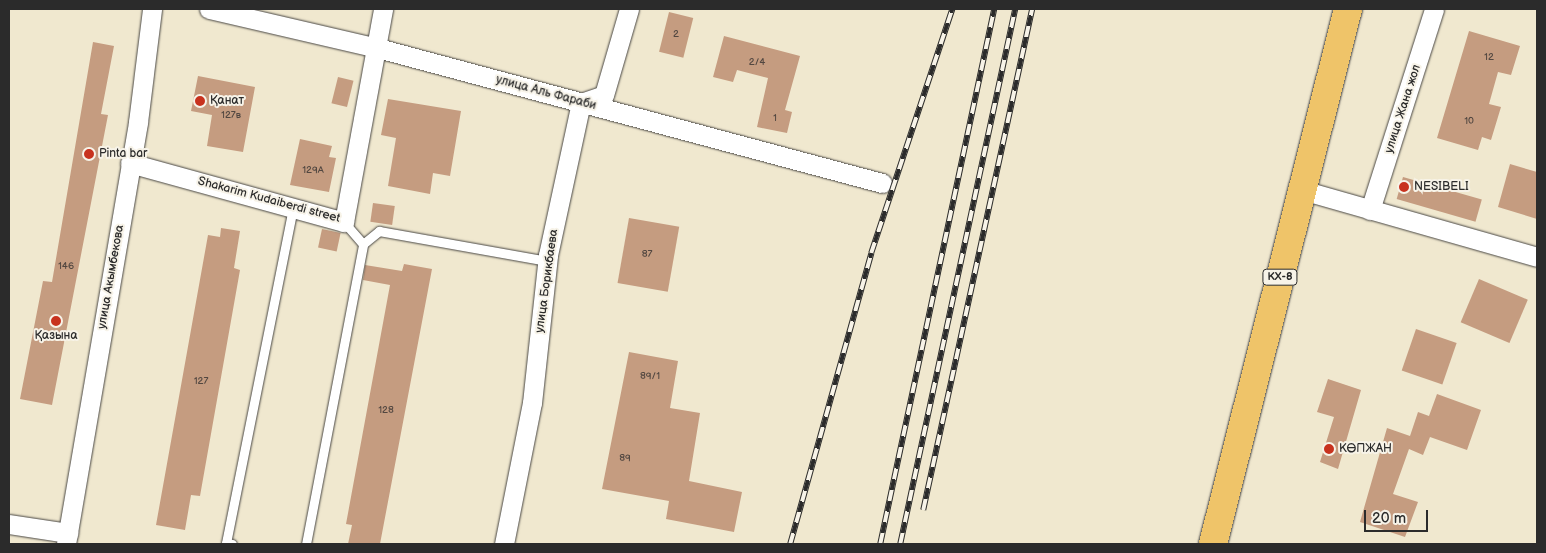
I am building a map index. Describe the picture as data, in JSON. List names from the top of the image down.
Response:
{
  "streets": {
    "main road": ["КХ-8"],
    "street": [
      "улица Аль Фараби",
      "улица Жана жол",
      "Shakarim Kudaiberdi street",
      "улица Акымбекова",
      "улица Борикбаева"
    ]
  },
  "crossings": [
    ["улица Аль Фараби", "Shakarim Kudaiberdi street"],
    ["улица Аль Фараби", "улица Борикбаева"],
    ["Shakarim Kudaiberdi street", "улица Акымбекова"]
  ],
  "places": [
    "Қанат",
    "Pinta bar",
    "NESIBELI",
    "Қазына",
    "КӨПЖАН"
  ],
  "house_numbers": [
    "2",
    "12",
    "2/4",
    "127в",
    "1",
    "10",
    "129А",
    "87",
    "146",
    "89/1",
    "127",
    "128",
    "89"
  ],
  "scale_bar": "20 m"
}
